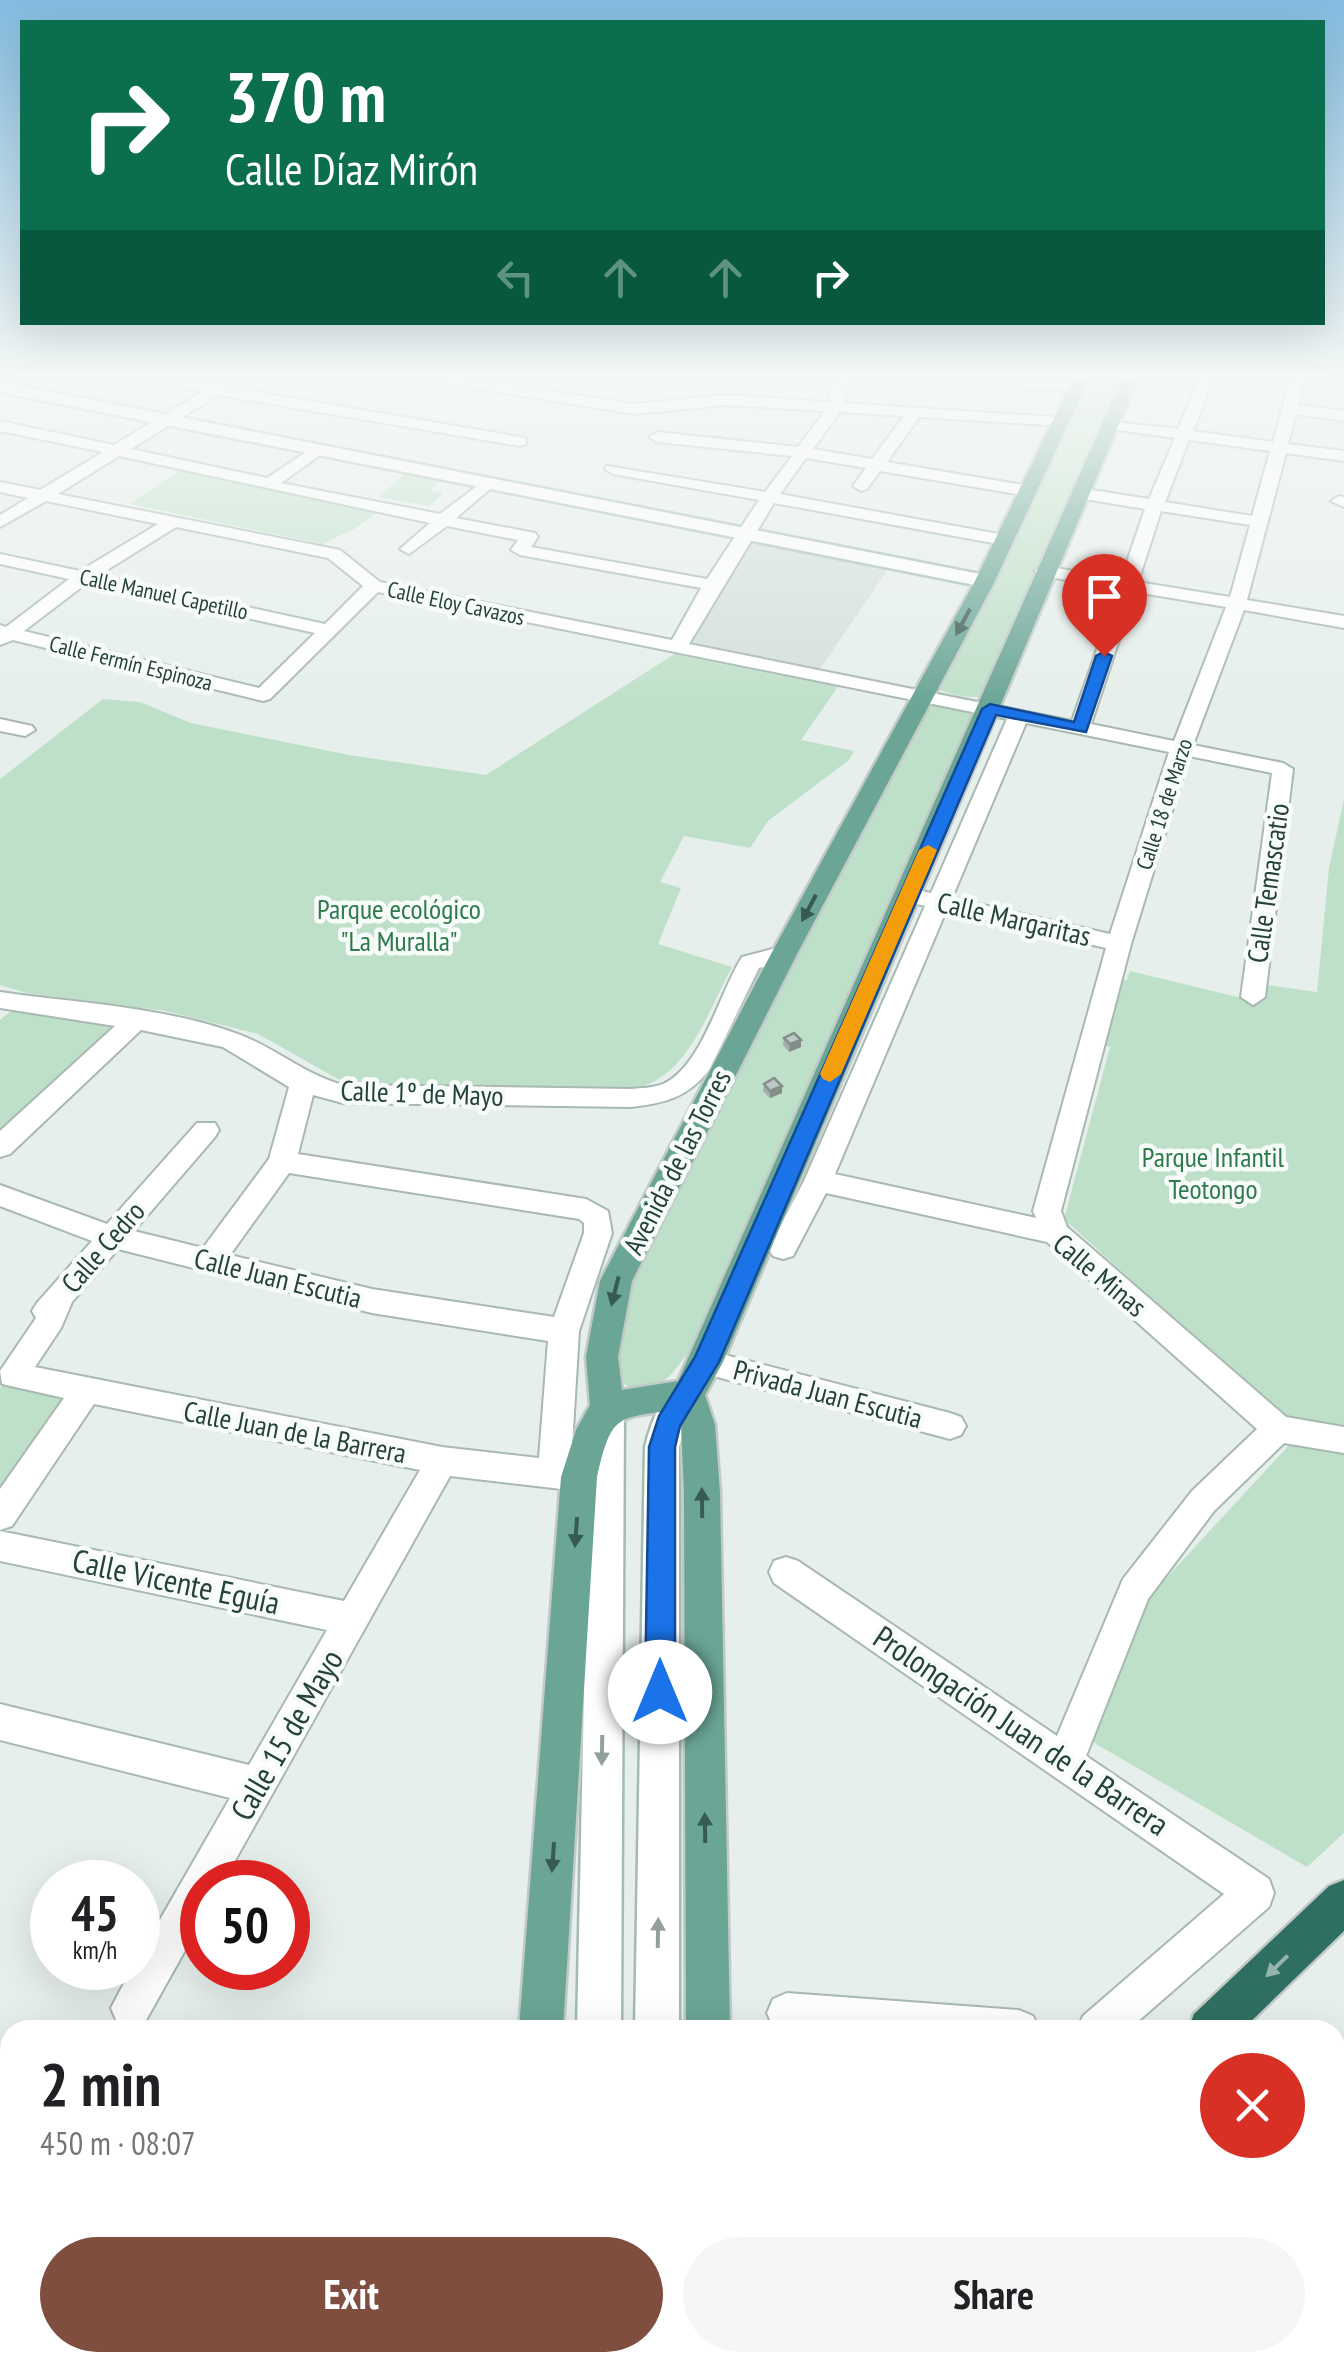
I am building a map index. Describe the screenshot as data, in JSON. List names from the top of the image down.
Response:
{
  "streets": {
    "main road": ["Avenida de las Torres"],
    "street": [
      "Calle Manuel Capetillo",
      "Calle Eloy Cavazos",
      "Calle Fermín Espinoza",
      "Calle 18 de Marzo",
      "Calle Temascatio",
      "Calle Margaritas",
      "Calle 1º de Mayo",
      "Calle Cedro",
      "Calle Minas",
      "Calle Juan Escutia",
      "Privada Juan Escutia",
      "Calle Juan de la Barrera",
      "Calle Vicente Eguía",
      "Prolongación Juan de la Barrera",
      "Calle 15 de Mayo"
    ]
  },
  "crossings": [
    ["Calle Manuel Capetillo", "Calle Fermín Espinoza"],
    ["Calle Eloy Cavazos", "Calle 18 de Marzo"],
    ["Calle Eloy Cavazos", "Calle Temascatio"],
    ["Calle Eloy Cavazos", "Avenida de las Torres"],
    ["Calle 18 de Marzo", "Calle Margaritas"],
    ["Calle 18 de Marzo", "Calle Minas"],
    ["Calle 1º de Mayo", "Avenida de las Torres"],
    ["Calle Cedro", "Calle Juan Escutia"],
    ["Calle Cedro", "Calle Juan de la Barrera"],
    ["Calle Juan de la Barrera", "Calle 15 de Mayo"],
    ["Calle Vicente Eguía", "Calle 15 de Mayo"]
  ],
  "parks": ["Parque ecológico \"La Muralla\"", "Parque Infantil Teotongo"],
  "page": {
    "turn": ["370 m", "Calle Díaz Mirón"],
    "speed": "45 km/h",
    "limit": "50",
    "heading": ["2 min", "450 m · 08:07"],
    "buttons": ["Exit", "Share"]
  }
}
